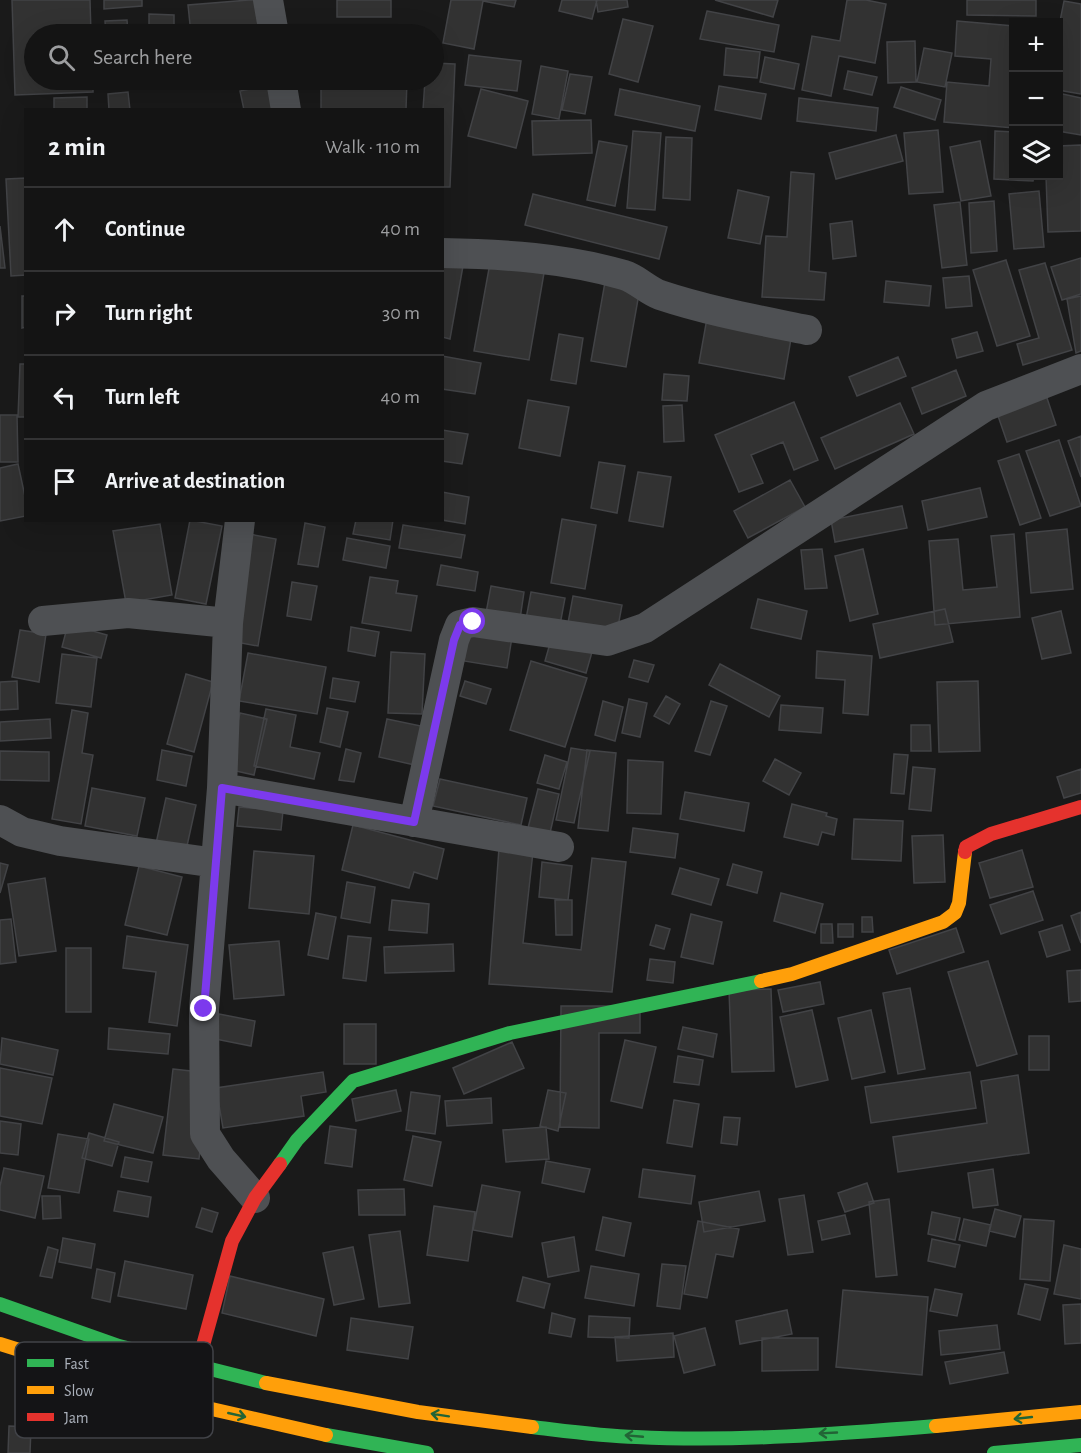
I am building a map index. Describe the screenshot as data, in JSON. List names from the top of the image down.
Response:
{
  "legend": ["Fast", "Slow", "Jam"],
  "page": {
    "map_buttons": ["+", "−"],
    "search": "Search here",
    "heading": ["2 min", "Walk · 110 m"],
    "list": [
      ["Continue", "40 m"],
      ["Turn right", "30 m"],
      ["Turn left", "40 m"],
      "Arrive at destination"
    ]
  }
}
